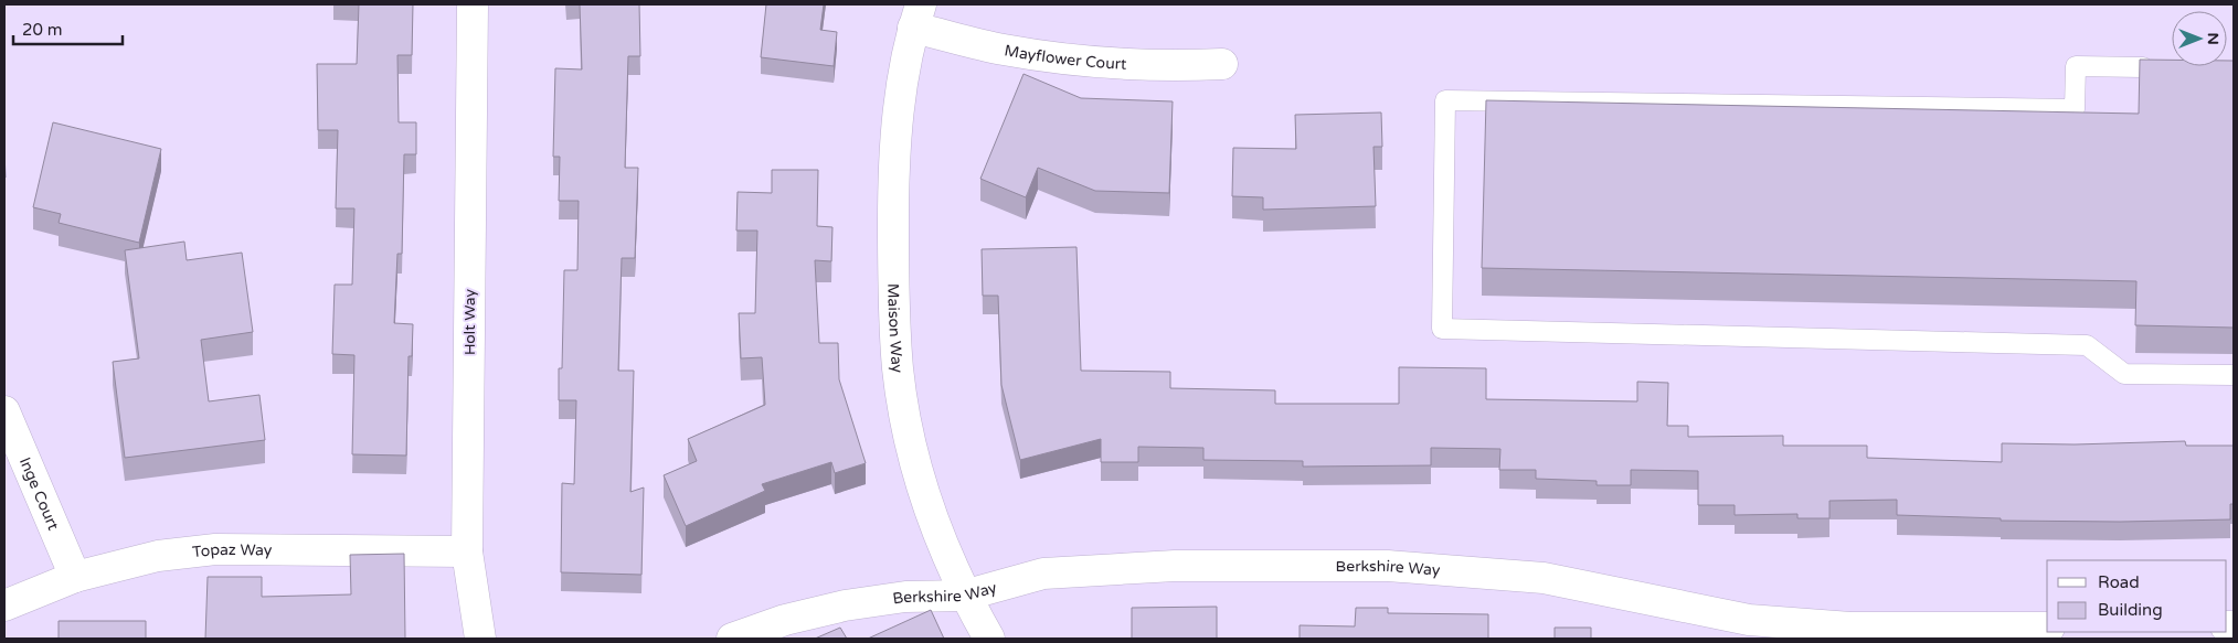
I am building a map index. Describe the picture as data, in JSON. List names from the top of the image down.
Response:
{
  "streets": {
    "street": [
      "Mayflower Court",
      "Holt Way",
      "Maison Way",
      "Inge Court",
      "Topaz Way",
      "Berkshire Way"
    ]
  },
  "crossings": [
    ["Mayflower Court", "Maison Way"],
    ["Holt Way", "Topaz Way"],
    ["Maison Way", "Berkshire Way"],
    ["Inge Court", "Topaz Way"]
  ],
  "legend": ["Road", "Building"],
  "scale_bar": "20 m",
  "north": "right"
}
